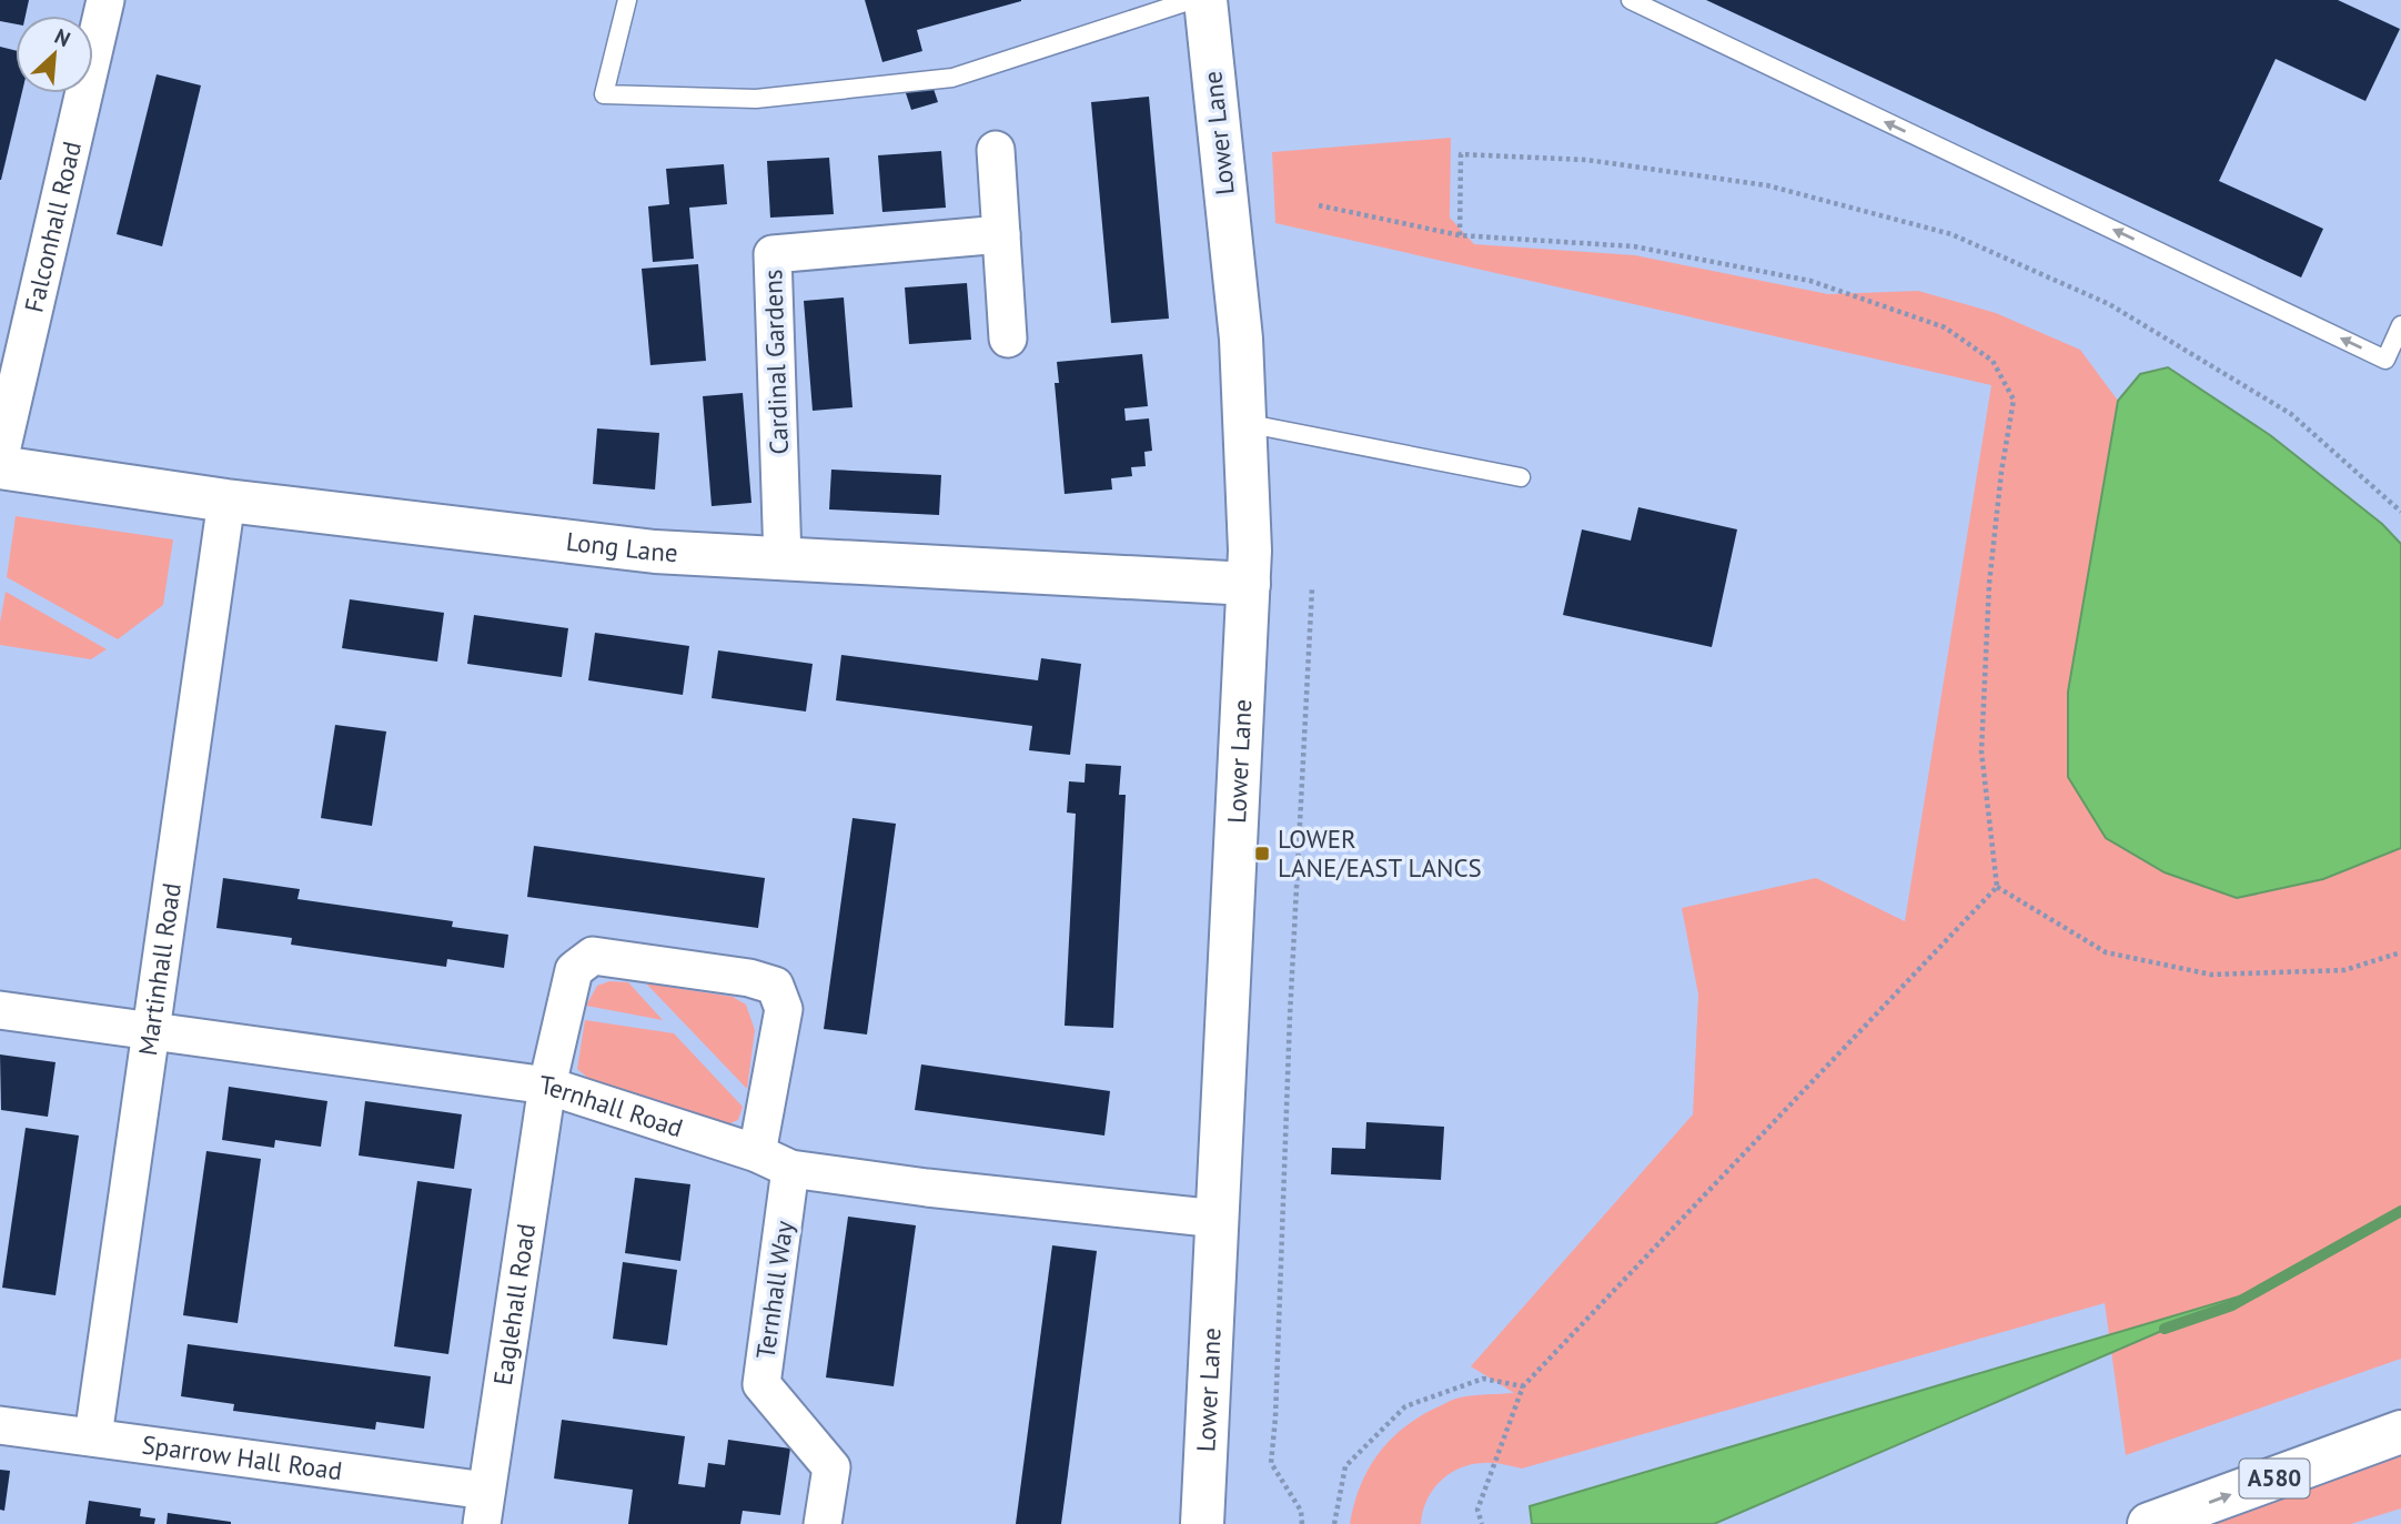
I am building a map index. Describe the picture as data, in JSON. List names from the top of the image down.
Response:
{
  "streets": {
    "main road": ["Lower Lane", "Long Lane", "A580"],
    "street": [
      "Falconhall Road",
      "Cardinal Gardens",
      "Martinhall Road",
      "Ternhall Road",
      "Ternhall Way",
      "Eaglehall Road",
      "Sparrow Hall Road"
    ]
  },
  "crossings": [
    ["Lower Lane", "Long Lane"],
    ["Lower Lane", "Ternhall Road"],
    ["Cardinal Gardens", "Long Lane"],
    ["Long Lane", "Martinhall Road"],
    ["Martinhall Road", "Ternhall Road"],
    ["Martinhall Road", "Sparrow Hall Road"],
    ["Ternhall Road", "Ternhall Way"],
    ["Ternhall Road", "Eaglehall Road"],
    ["Eaglehall Road", "Sparrow Hall Road"]
  ],
  "places": {
    "transit": ["LOWER LANE/EAST LANCS"]
  },
  "north": "top right"
}
